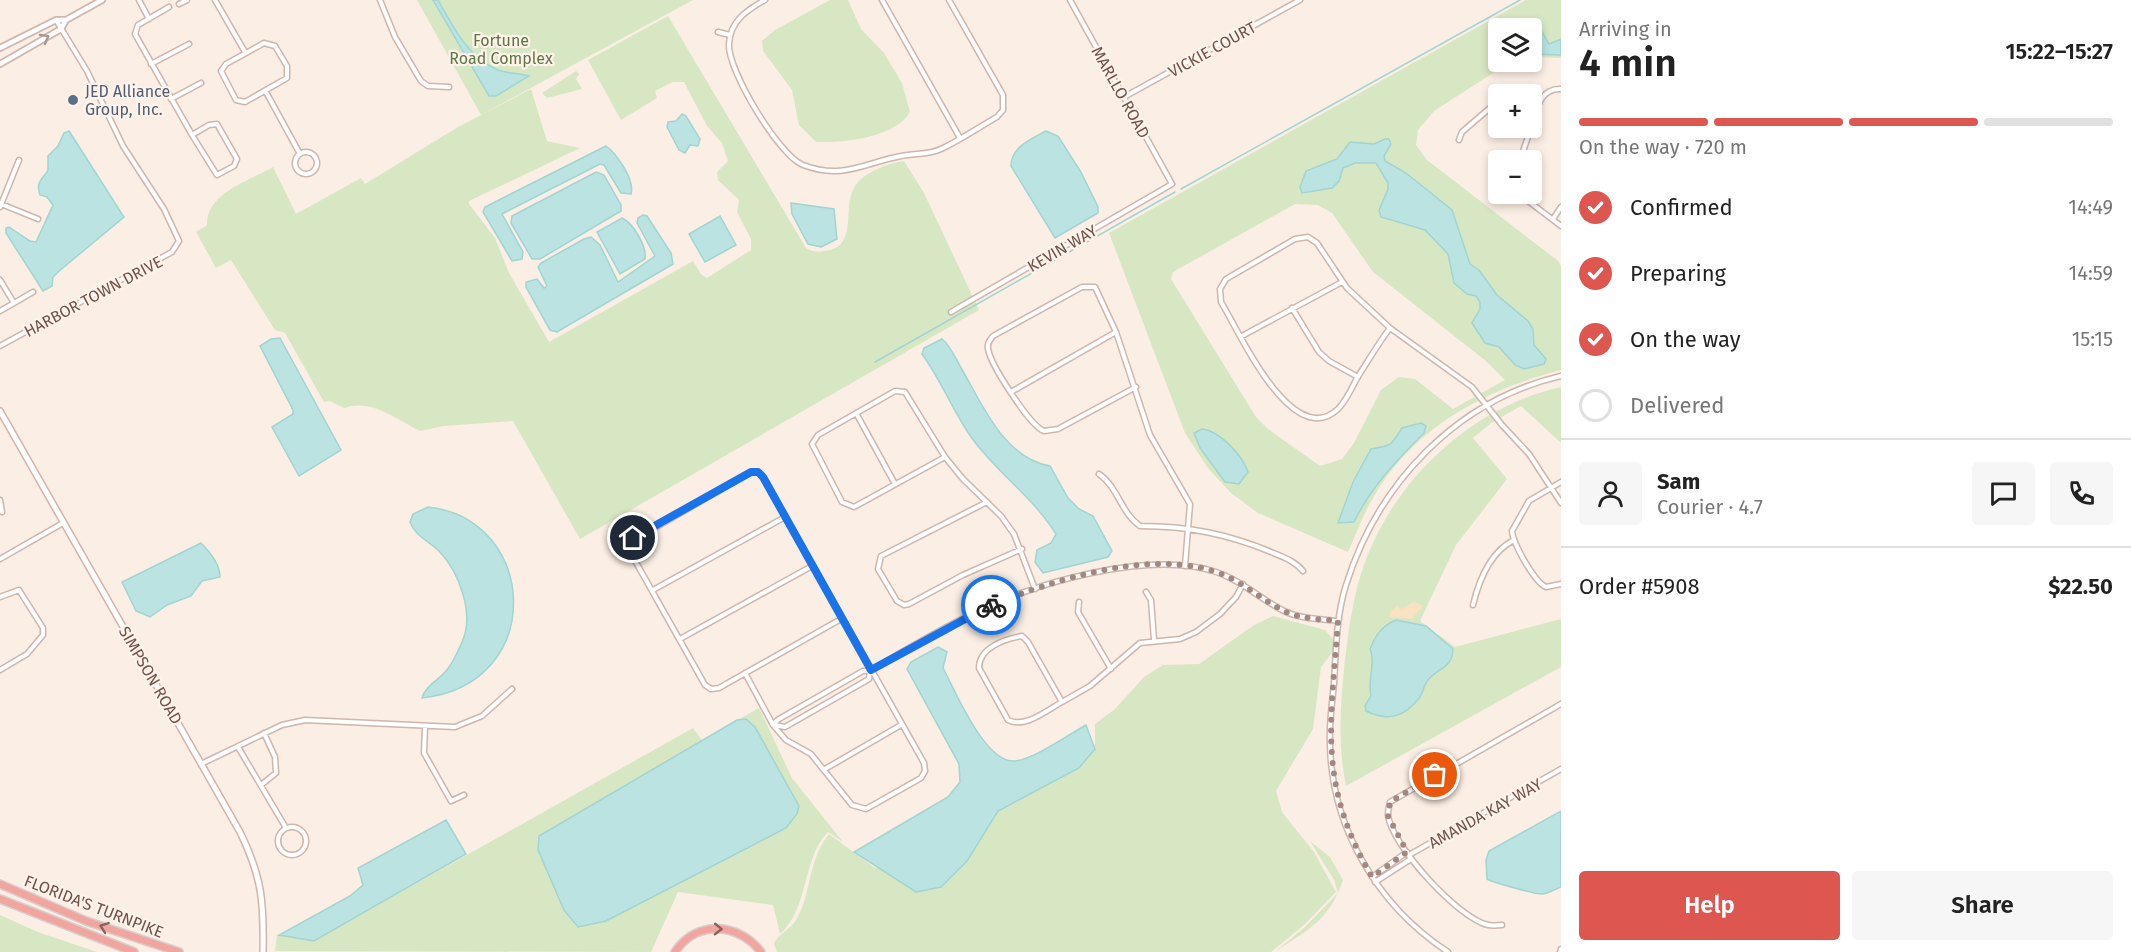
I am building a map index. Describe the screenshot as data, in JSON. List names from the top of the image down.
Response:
{
  "streets": {
    "highway": ["FLORIDA'S TURNPIKE"],
    "main road": ["SIMPSON ROAD"],
    "street": [
      "VICKIE COURT",
      "MARLLO ROAD",
      "KEVIN WAY",
      "HARBOR TOWN DRIVE",
      "AMANDA KAY WAY"
    ]
  },
  "crossings": [
    ["VICKIE COURT", "MARLLO ROAD"],
    ["MARLLO ROAD", "KEVIN WAY"]
  ],
  "parks": ["Fortune Road Complex"],
  "places": ["JED Alliance Group, Inc."],
  "page": {
    "heading": ["4 min", "Arriving in", "15:22–15:27"],
    "panel": [
      "Sam",
      "Courier · 4.7",
      "Order #5908",
      "$22.50"
    ],
    "map_buttons": ["+", "−"],
    "bar": "On the way · 720 m",
    "list": [
      ["Confirmed", "14:49"],
      ["Preparing", "14:59"],
      ["On the way", "15:15"],
      "Delivered"
    ],
    "buttons": ["Help", "Share"]
  }
}
